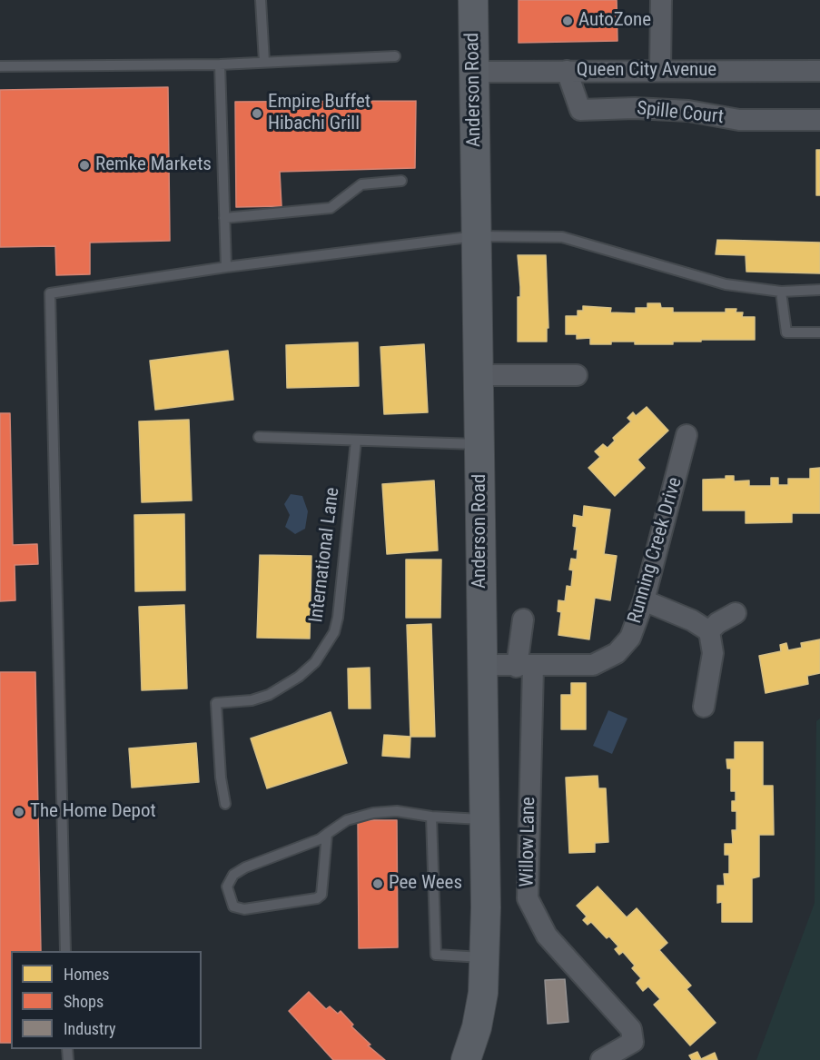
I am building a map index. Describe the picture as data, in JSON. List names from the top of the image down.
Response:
{
  "streets": {
    "street": [
      "Queen City Avenue",
      "Anderson Road",
      "Spille Court",
      "Running Creek Drive",
      "Willow Lane"
    ],
    "lane": ["International Lane"]
  },
  "crossings": [
    ["Queen City Avenue", "Anderson Road"],
    ["Queen City Avenue", "Spille Court"],
    ["Anderson Road", "Running Creek Drive"],
    ["Running Creek Drive", "Willow Lane"]
  ],
  "places": [
    "AutoZone",
    "Empire Buffet Hibachi Grill",
    "Remke Markets",
    "The Home Depot",
    "Pee Wees"
  ],
  "legend": ["Homes", "Shops", "Industry"]
}
